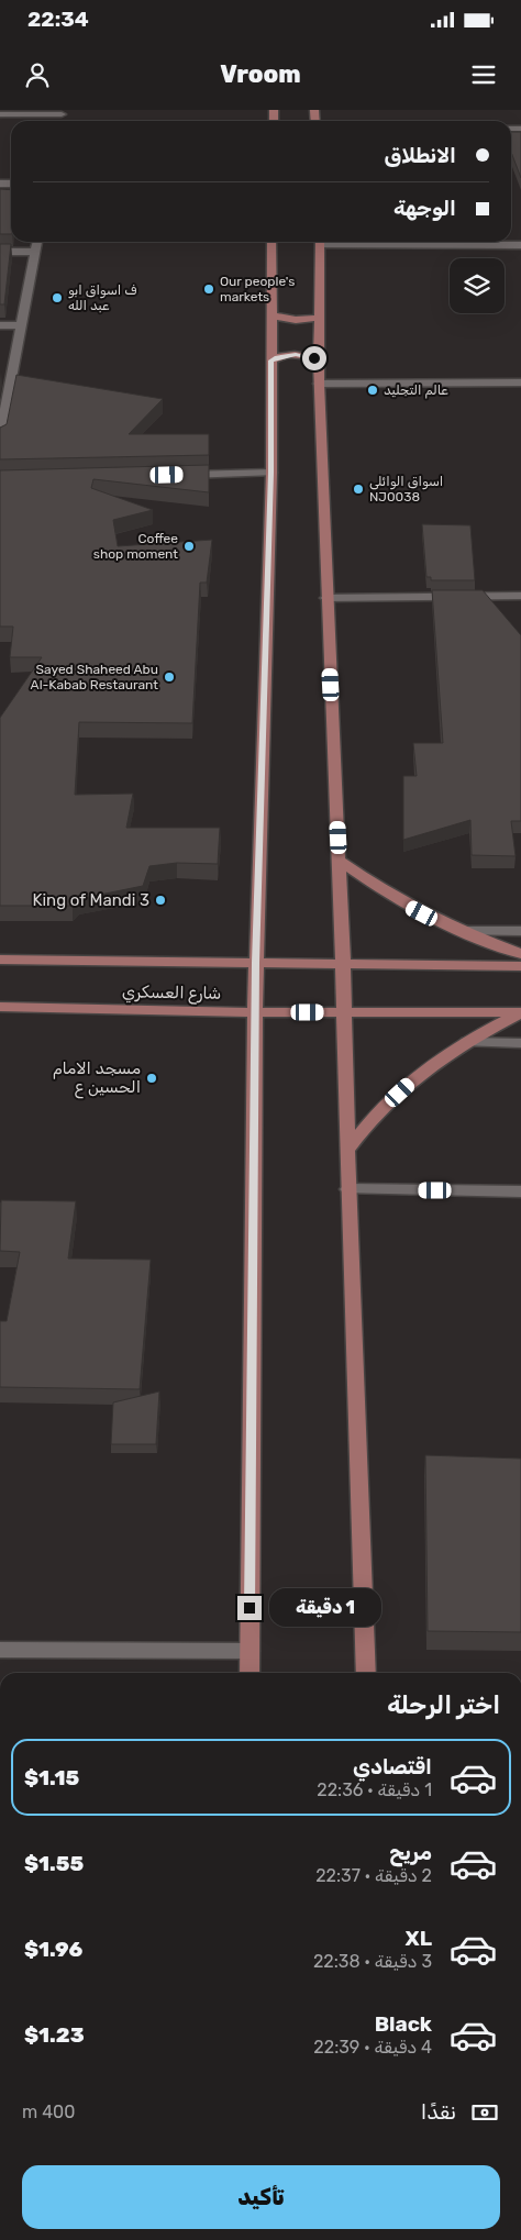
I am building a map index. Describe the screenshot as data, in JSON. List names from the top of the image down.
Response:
{
  "streets": {
    "main road": ["شارع العسكري"]
  },
  "places": [
    "Our people's markets",
    "ف اسواق ابو عبد الله",
    "عالم التجليد",
    "اسواق الوائلی NJ0038",
    "Coffee shop moment",
    "Sayed Shaheed Abu Al-Kabab Restaurant",
    "King of Mandi 3",
    "مسجد الامام الحسين ع"
  ],
  "page": {
    "status": "22:34",
    "header": "Vroom",
    "banner": ["الانطلاق", "الوجهة"],
    "bubble": "1 دقيقة",
    "heading": "اختر الرحلة",
    "list": [
      {
        "name": "اقتصادي",
        "note": "1 دقيقة · 22:36",
        "value": "$1.15"
      },
      {
        "name": "مريح",
        "note": "2 دقيقة · 22:37",
        "value": "$1.55"
      },
      {
        "name": "XL",
        "note": "3 دقيقة · 22:38",
        "value": "$1.96"
      },
      {
        "name": "Black",
        "note": "4 دقيقة · 22:39",
        "value": "$1.23"
      }
    ],
    "pay": ["نقدًا", "400 m"],
    "buttons": "تأكيد"
  }
}
